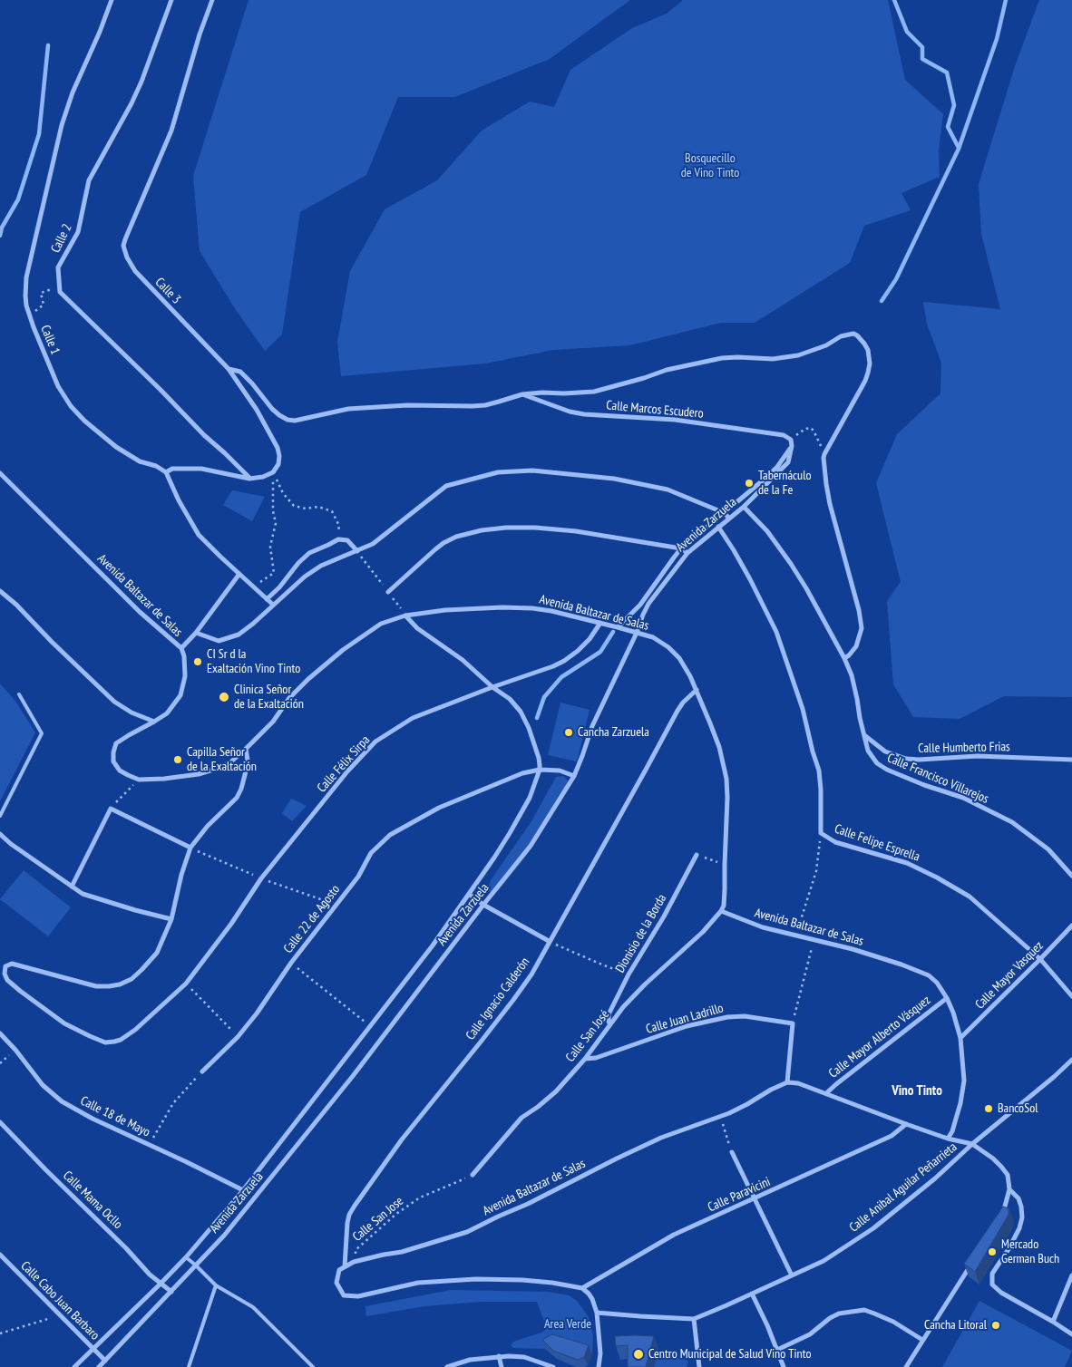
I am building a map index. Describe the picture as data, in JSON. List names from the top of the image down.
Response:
{
  "streets": {
    "street": [
      "Calle 2",
      "Calle 3",
      "Calle 1",
      "Calle Marcos Escudero",
      "Avenida Zarzuela",
      "Avenida Baltazar de Salas",
      "Calle Humberto Frias",
      "Calle Félix Sirpa",
      "Calle Francisco Villarejos",
      "Calle Felipe Esprella",
      "Calle 22 de Agosto",
      "Dionisio de la Borda",
      "Calle Mayor Vasquez",
      "Calle Ignacio Calderón",
      "Calle Juan Ladrillo",
      "Calle San José",
      "Calle Mayor Alberto Vásquez",
      "Calle 18 de Mayo",
      "Calle Anibal Aguilar Peñarrieta",
      "Calle Paravicini",
      "Calle Mama Ocllo",
      "Calle Cabo Juan Barbaro"
    ],
    "path": ["Calle San Jose"]
  },
  "crossings": [
    ["Avenida Zarzuela", "Avenida Baltazar de Salas"],
    ["Avenida Zarzuela", "Calle Francisco Villarejos"],
    ["Avenida Zarzuela", "Calle Felipe Esprella"],
    ["Avenida Zarzuela", "Calle 22 de Agosto"],
    ["Avenida Zarzuela", "Calle 18 de Mayo"],
    ["Avenida Zarzuela", "Calle Mama Ocllo"],
    ["Avenida Zarzuela", "Calle Cabo Juan Barbaro"],
    ["Avenida Baltazar de Salas", "Calle Félix Sirpa"],
    ["Avenida Baltazar de Salas", "Calle Mayor Vasquez"],
    ["Avenida Baltazar de Salas", "Calle Ignacio Calderón"],
    ["Avenida Baltazar de Salas", "Calle San José"],
    ["Avenida Baltazar de Salas", "Calle Mayor Alberto Vásquez"],
    ["Avenida Baltazar de Salas", "Calle San Jose"],
    ["Calle Humberto Frias", "Calle Francisco Villarejos"],
    ["Calle Felipe Esprella", "Calle Mayor Vasquez"],
    ["Dionisio de la Borda", "Calle San José"],
    ["Calle Juan Ladrillo", "Calle San José"],
    ["Calle San José", "Calle San Jose"]
  ],
  "districts": ["Vino Tinto"],
  "parks": ["Bosquecillo de Vino Tinto", "Area Verde"],
  "places": [
    "Tabernáculo de la Fe",
    "CI Sr d la Exaltación Vino Tinto",
    "Clinica Señor de la Exaltación",
    "Cancha Zarzuela",
    "Capilla Señor de la Exaltación",
    "BancoSol",
    "Mercado German Buch",
    "Cancha Litoral",
    "Centro Municipal de Salud Vino Tinto"
  ]
}
